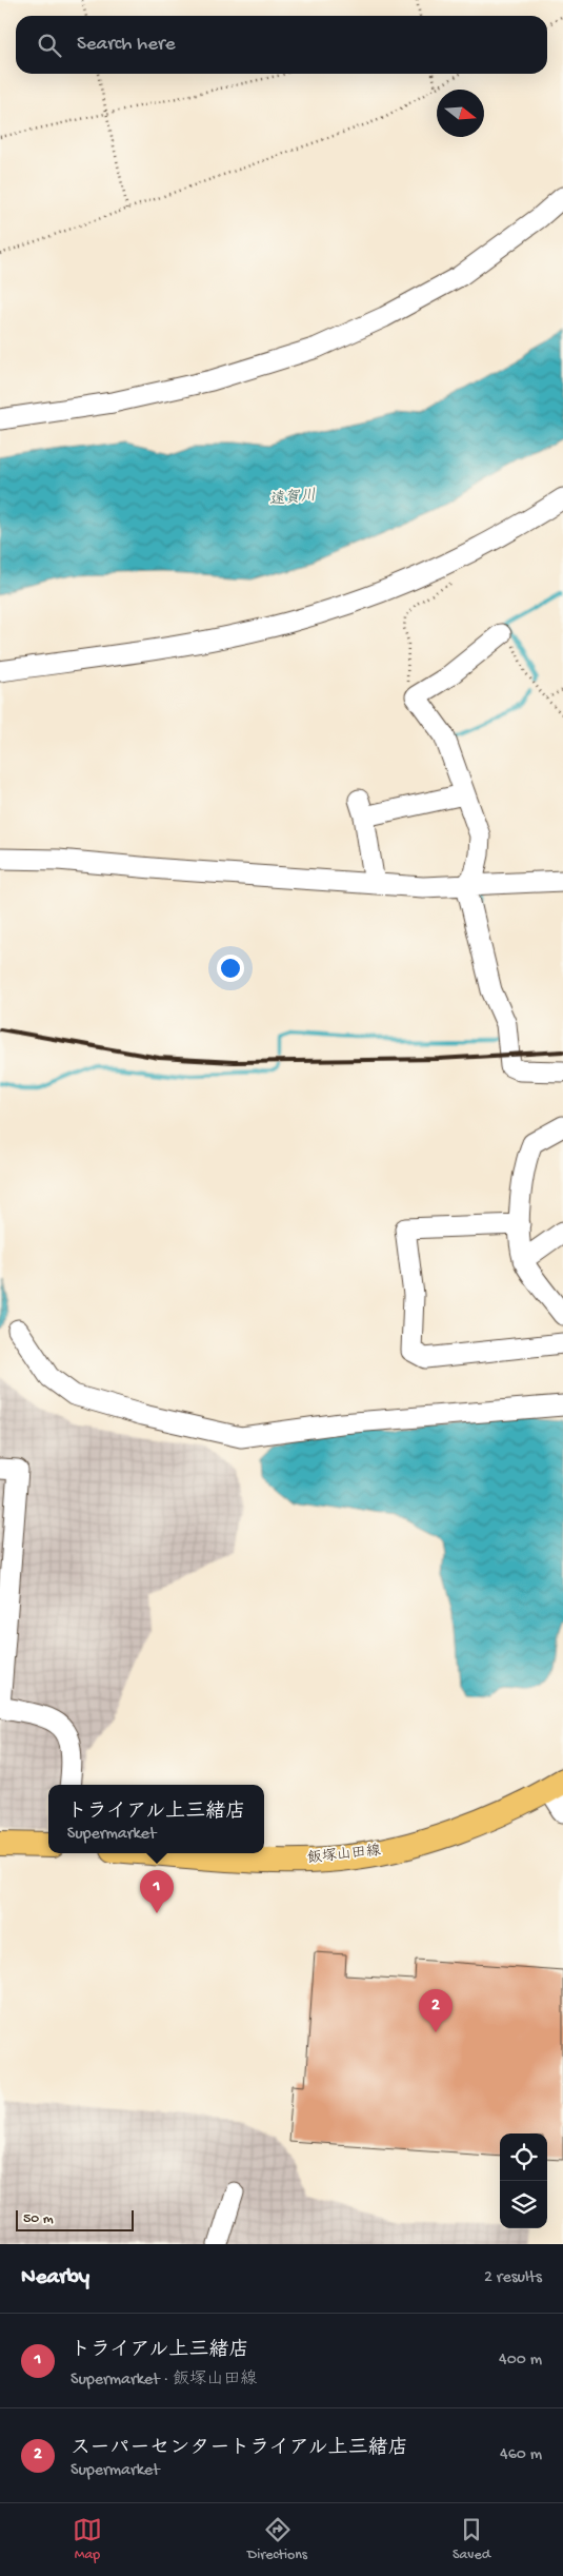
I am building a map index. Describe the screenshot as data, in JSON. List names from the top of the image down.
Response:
{
  "streets": {
    "main road": ["飯塚山田線"]
  },
  "water": ["遠賀川"],
  "scale_bar": "50 m",
  "north": "right",
  "page": {
    "search": "Search here",
    "popup": ["トライアル上三緒店", "Supermarket"],
    "pins": ["1", "2"],
    "scale": "50 m",
    "heading": ["Nearby", "2 results"],
    "list": [
      {
        "mark": "1",
        "name": "トライアル上三緒店",
        "note": "Supermarket · 飯塚山田線",
        "value": "400 m"
      },
      {
        "mark": "2",
        "name": "スーパーセンタートライアル上三緒店",
        "note": "Supermarket",
        "value": "460 m"
      }
    ],
    "nav": ["Map", "Directions", "Saved"]
  }
}
